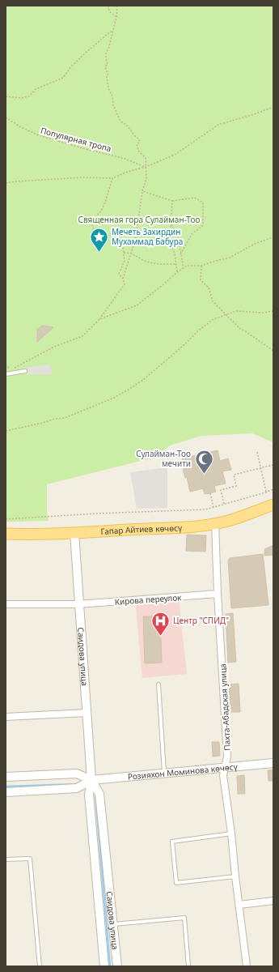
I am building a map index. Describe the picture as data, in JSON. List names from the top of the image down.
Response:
{
  "streets": {
    "main road": ["Гапар Айтиев көчөсү"],
    "street": [
      "Кирова переулок",
      "Саидова улица",
      "Пахта-Абадская улица",
      "Розияхон Моминова көчөсү"
    ],
    "path": ["Популярная тропа"]
  },
  "crossings": [
    ["Гапар Айтиев көчөсү", "Саидова улица"],
    ["Гапар Айтиев көчөсү", "Пахта-Абадская улица"],
    ["Кирова переулок", "Саидова улица"],
    ["Кирова переулок", "Пахта-Абадская улица"],
    ["Саидова улица", "Розияхон Моминова көчөсү"],
    ["Пахта-Абадская улица", "Розияхон Моминова көчөсү"]
  ],
  "parks": ["Священная гора Сулайман-Тоо"],
  "places": {
    "place": ["Мечеть Захирдин Мухаммад Бабура"],
    "mosque": ["Сулайман-Тоо мечити"],
    "hospital": ["Центр \"СПИД\""]
  }
}
